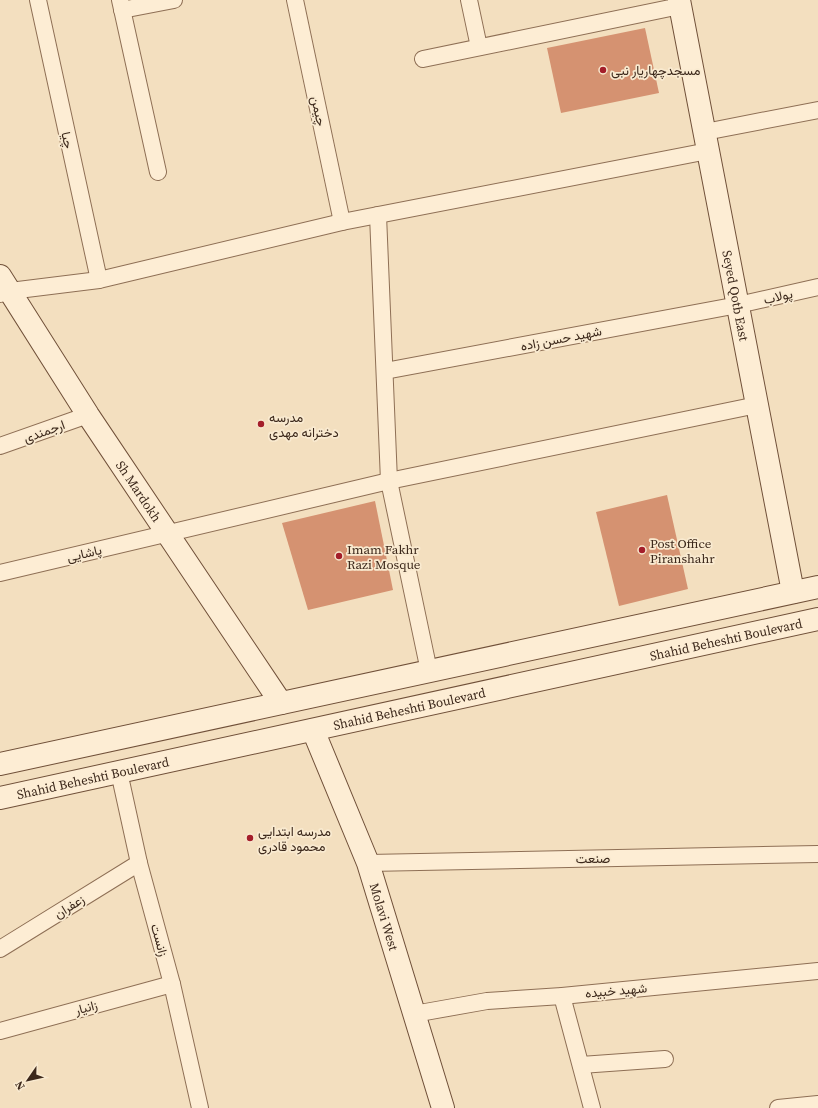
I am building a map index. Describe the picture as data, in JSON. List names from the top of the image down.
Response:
{
  "streets": {
    "main road": [
      "Seyed Qotb East",
      "Sh Mardokh",
      "Shahid Beheshti Boulevard",
      "Molavi West"
    ],
    "street": [
      "چیمن",
      "چیا",
      "پولاب",
      "شهید حسن زاده",
      "ارجمندی",
      "پاشایی",
      "صنعت",
      "زعفران",
      "زانست",
      "شهید خبیده",
      "زانیار"
    ]
  },
  "crossings": [
    ["Seyed Qotb East", "پولاب"],
    ["Seyed Qotb East", "شهید حسن زاده"],
    ["Seyed Qotb East", "پاشایی"],
    ["پولاب", "شهید حسن زاده"],
    ["ارجمندی", "Sh Mardokh"],
    ["Sh Mardokh", "پاشایی"],
    ["Shahid Beheshti Boulevard", "Molavi West"],
    ["Shahid Beheshti Boulevard", "زانست"],
    ["صنعت", "Molavi West"],
    ["زعفران", "زانست"],
    ["Molavi West", "شهید خبیده"],
    ["زانست", "زانیار"]
  ],
  "places": [
    "مسجدچهاریار نبی",
    "مدرسه دخترانه مهدی",
    "Post Office Piranshahr",
    "Imam Fakhr Razi Mosque",
    "مدرسه ابتدایى محمود قادرى"
  ],
  "north": "bottom left"
}
